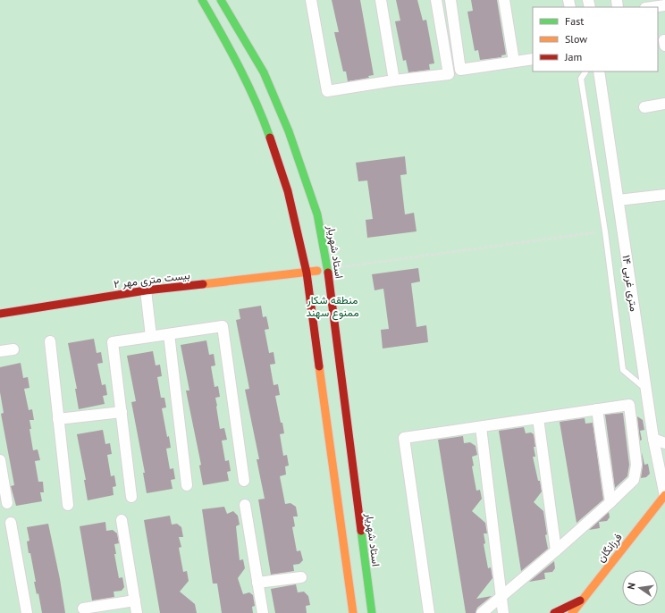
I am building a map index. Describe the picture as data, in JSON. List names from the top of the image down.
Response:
{
  "streets": {
    "main road": ["استاد شهریار", "بیست متری مهر ۲", "فرزانگان"],
    "street": ["۱۴ متری غربی"]
  },
  "crossings": [
    ["استاد شهریار", "بیست متری مهر ۲"],
    ["۱۴ متری غربی", "فرزانگان"]
  ],
  "parks": ["منطقه شکار ممنوع سهند"],
  "legend": ["Fast", "Slow", "Jam"],
  "north": "left"
}
